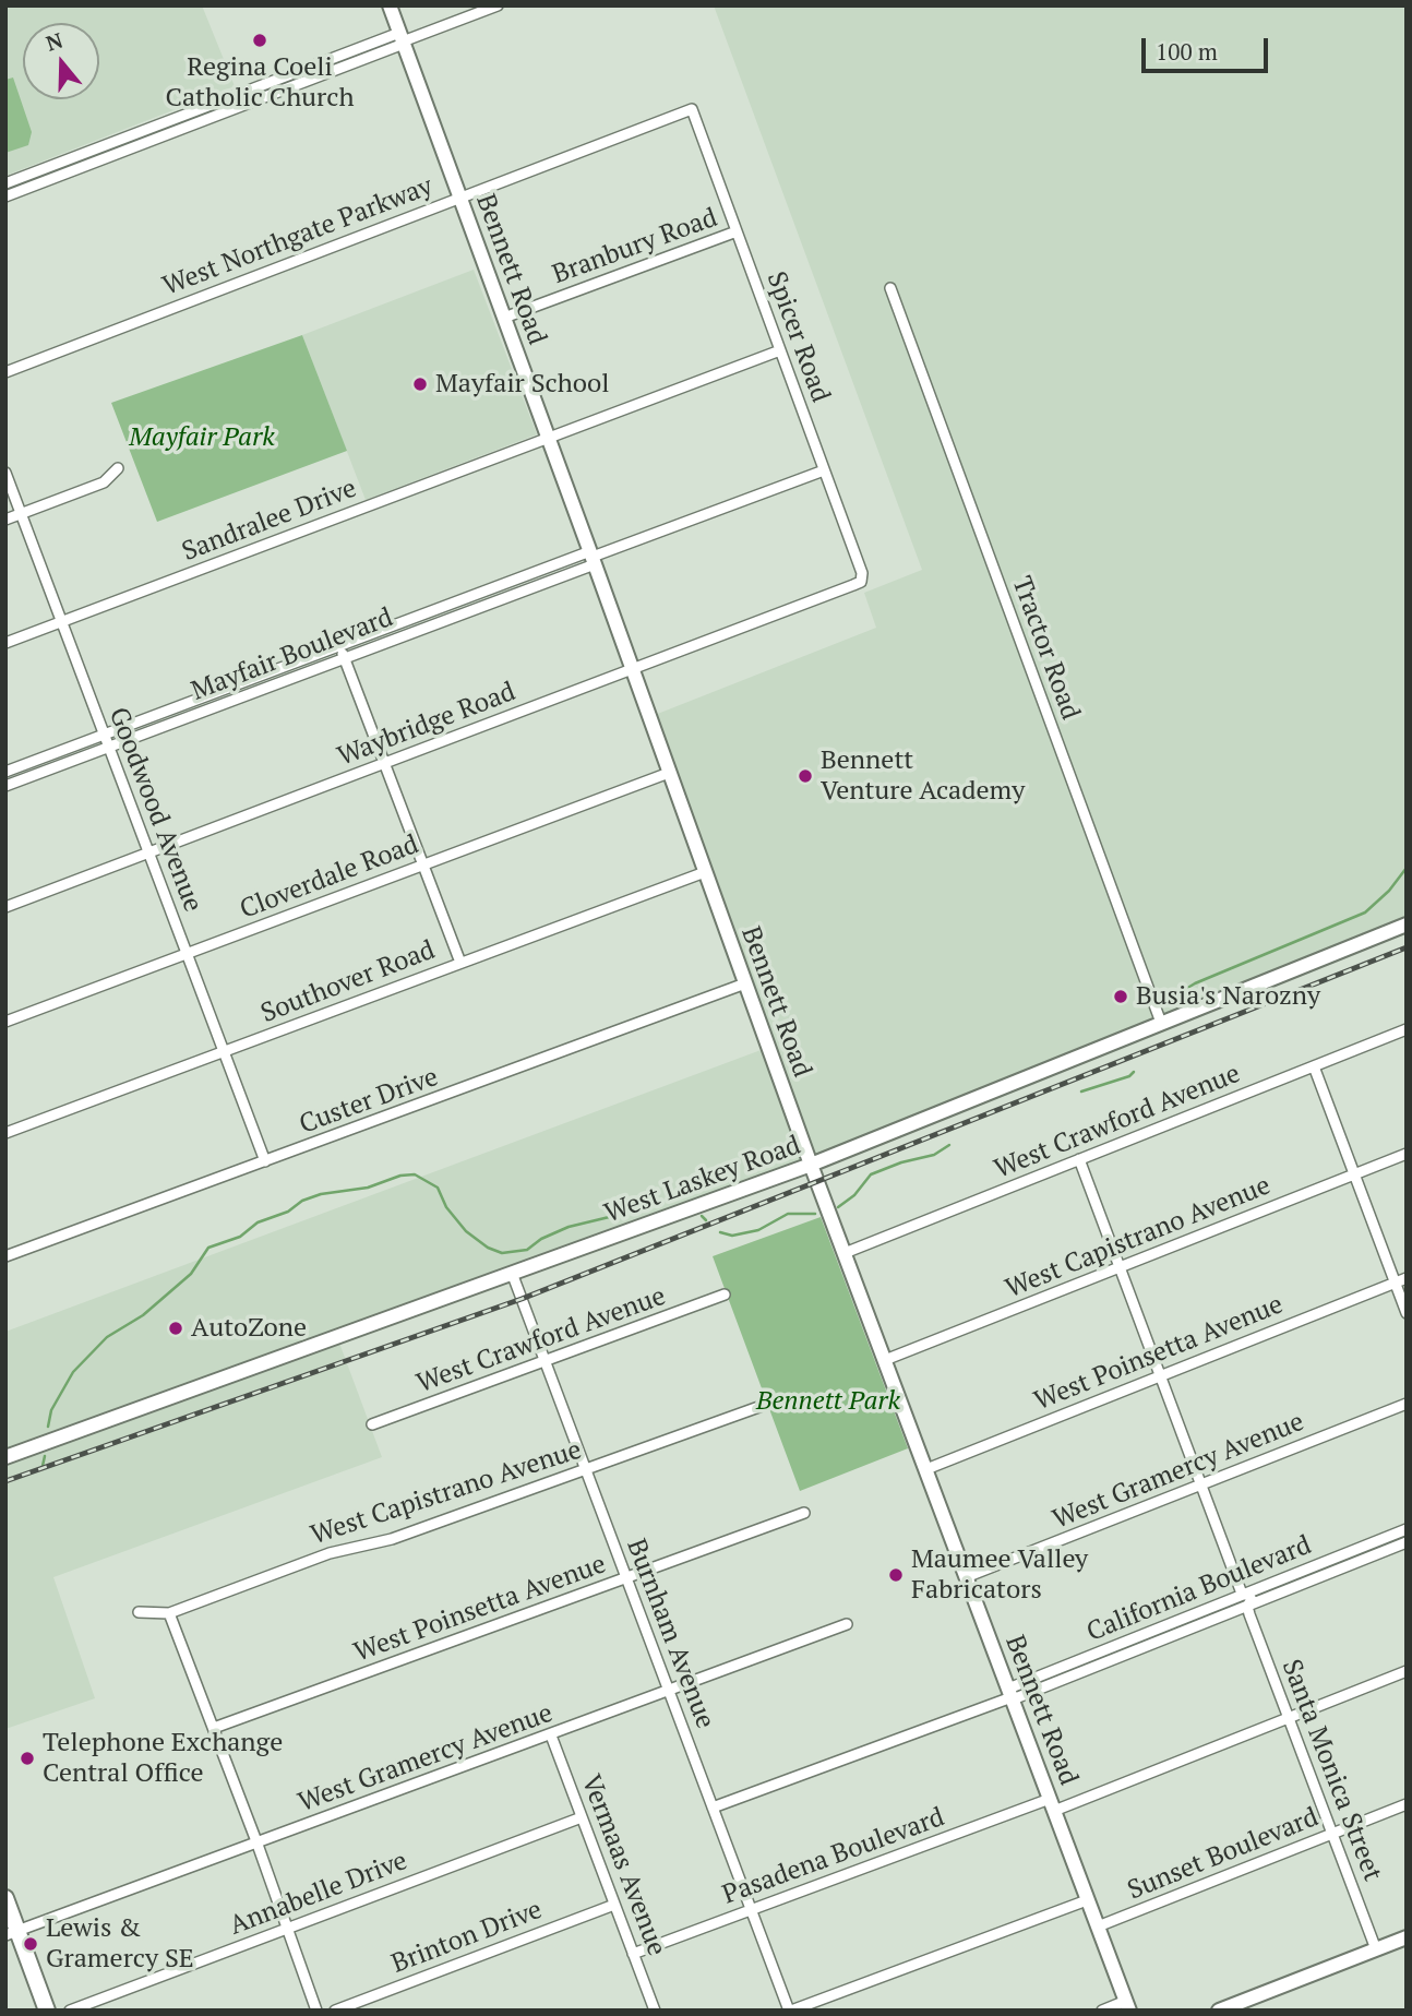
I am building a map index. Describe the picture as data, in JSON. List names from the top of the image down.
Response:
{
  "streets": {
    "street": [
      "West Northgate Parkway",
      "Branbury Road",
      "Bennett Road",
      "Spicer Road",
      "Sandralee Drive",
      "Tractor Road",
      "Mayfair Boulevard",
      "Waybridge Road",
      "Goodwood Avenue",
      "Cloverdale Road",
      "Southover Road",
      "Custer Drive",
      "West Crawford Avenue",
      "West Laskey Road",
      "West Capistrano Avenue",
      "West Poinsetta Avenue",
      "West Gramercy Avenue",
      "California Boulevard",
      "Burnham Avenue",
      "Santa Monica Street",
      "Sunset Boulevard",
      "Pasadena Boulevard",
      "Vermaas Avenue",
      "Annabelle Drive",
      "Brinton Drive"
    ]
  },
  "crossings": [
    ["West Northgate Parkway", "Bennett Road"],
    ["West Northgate Parkway", "Spicer Road"],
    ["Branbury Road", "Bennett Road"],
    ["Branbury Road", "Spicer Road"],
    ["Bennett Road", "Sandralee Drive"],
    ["Bennett Road", "Mayfair Boulevard"],
    ["Bennett Road", "Waybridge Road"],
    ["Bennett Road", "Cloverdale Road"],
    ["Bennett Road", "Southover Road"],
    ["Bennett Road", "Custer Drive"],
    ["Bennett Road", "West Crawford Avenue"],
    ["Bennett Road", "West Laskey Road"],
    ["Bennett Road", "West Capistrano Avenue"],
    ["Bennett Road", "West Poinsetta Avenue"],
    ["Bennett Road", "West Gramercy Avenue"],
    ["Bennett Road", "California Boulevard"],
    ["Bennett Road", "Sunset Boulevard"],
    ["Bennett Road", "Pasadena Boulevard"],
    ["Spicer Road", "Sandralee Drive"],
    ["Spicer Road", "Mayfair Boulevard"],
    ["Spicer Road", "Waybridge Road"],
    ["Sandralee Drive", "Goodwood Avenue"],
    ["Tractor Road", "West Laskey Road"],
    ["Mayfair Boulevard", "Goodwood Avenue"],
    ["Waybridge Road", "Goodwood Avenue"],
    ["Goodwood Avenue", "Cloverdale Road"],
    ["Goodwood Avenue", "Southover Road"],
    ["Goodwood Avenue", "Custer Drive"],
    ["West Crawford Avenue", "Burnham Avenue"],
    ["West Crawford Avenue", "Santa Monica Street"],
    ["West Laskey Road", "Burnham Avenue"],
    ["West Capistrano Avenue", "Burnham Avenue"],
    ["West Capistrano Avenue", "Santa Monica Street"],
    ["West Poinsetta Avenue", "Burnham Avenue"],
    ["West Poinsetta Avenue", "Santa Monica Street"],
    ["West Gramercy Avenue", "Burnham Avenue"],
    ["West Gramercy Avenue", "Santa Monica Street"],
    ["West Gramercy Avenue", "Vermaas Avenue"],
    ["California Boulevard", "Burnham Avenue"],
    ["California Boulevard", "Santa Monica Street"],
    ["Burnham Avenue", "Pasadena Boulevard"],
    ["Santa Monica Street", "Sunset Boulevard"],
    ["Santa Monica Street", "Pasadena Boulevard"],
    ["Pasadena Boulevard", "Vermaas Avenue"],
    ["Vermaas Avenue", "Annabelle Drive"],
    ["Vermaas Avenue", "Brinton Drive"]
  ],
  "parks": ["Mayfair Park", "Bennett Park"],
  "places": [
    "Regina Coeli Catholic Church",
    "Mayfair School",
    "Bennett Venture Academy",
    "Busia's Narozny",
    "AutoZone",
    "Maumee Valley Fabricators",
    "Telephone Exchange Central Office",
    "Lewis & Gramercy SE"
  ],
  "scale_bar": "100 m",
  "north": "top"
}
